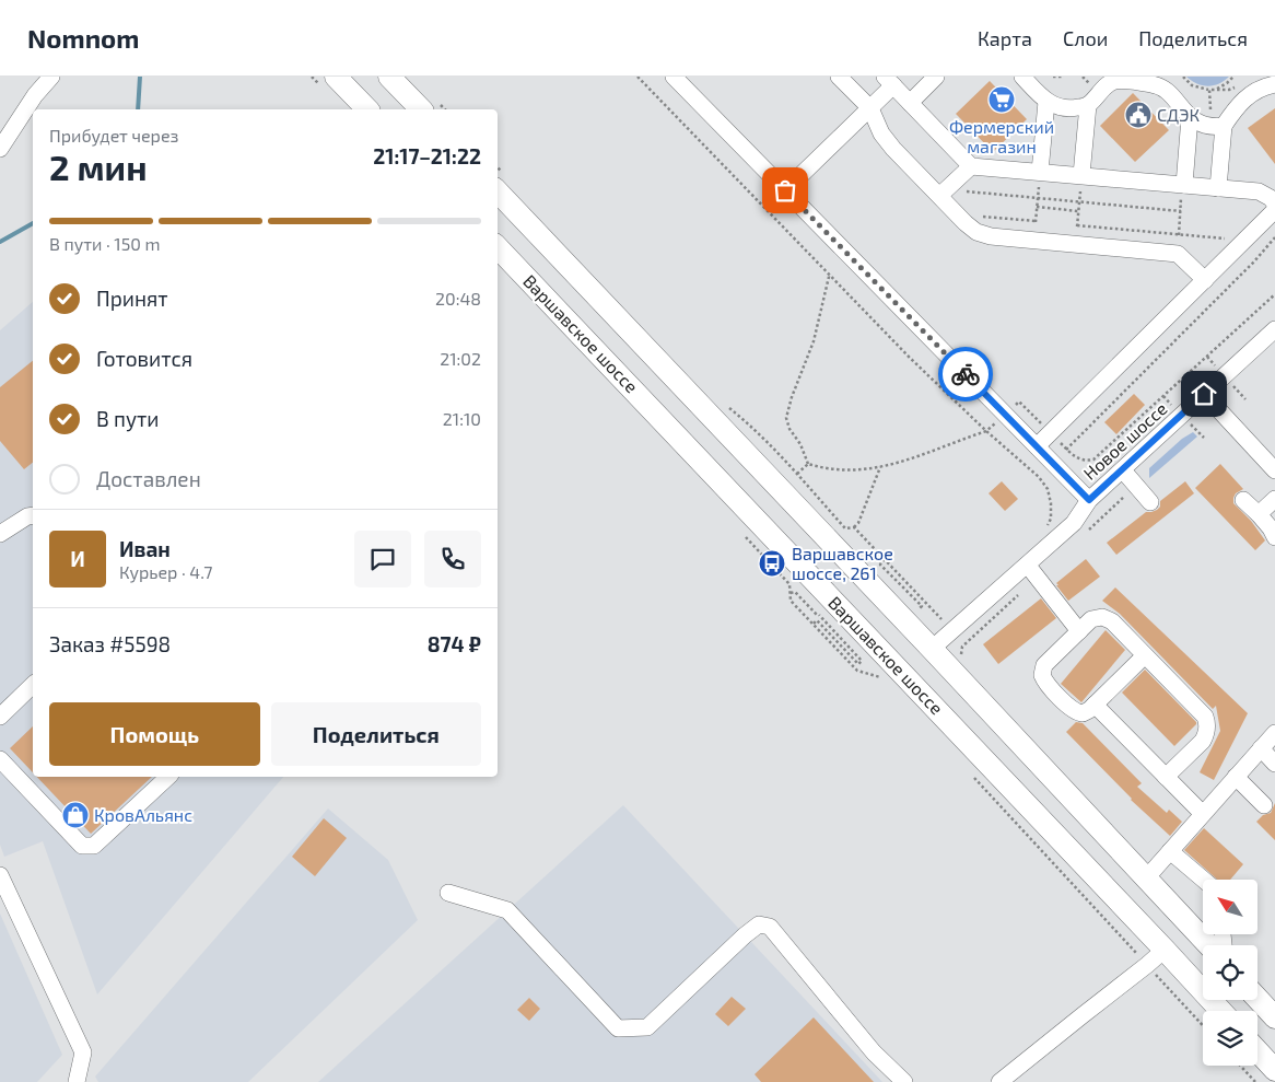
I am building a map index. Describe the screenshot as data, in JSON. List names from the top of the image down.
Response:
{
  "streets": {
    "main road": ["Варшавское шоссе"],
    "street": ["Новое шоссе"]
  },
  "crossings": [
    ["Варшавское шоссе", "Новое шоссе"]
  ],
  "places": {
    "supermarket": ["Фермерский магазин"],
    "public building": ["СДЭК"],
    "bus stop": ["Варшавское шоссе, 261"],
    "shop": ["КровАльянс"]
  },
  "north": "top left",
  "page": {
    "header": "Nomnom",
    "nav": ["Карта", "Слои", "Поделиться"],
    "heading": ["2 мин", "Прибудет через", "21:17–21:22"],
    "panel": [
      "Иван",
      "Курьер · 4.7",
      "Заказ #5598",
      "874 ₽"
    ],
    "bar": "В пути · 150 m",
    "list": [
      ["Принят", "20:48"],
      ["Готовится", "21:02"],
      ["В пути", "21:10"],
      "Доставлен"
    ],
    "round": "И",
    "buttons": ["Помощь", "Поделиться"]
  }
}
